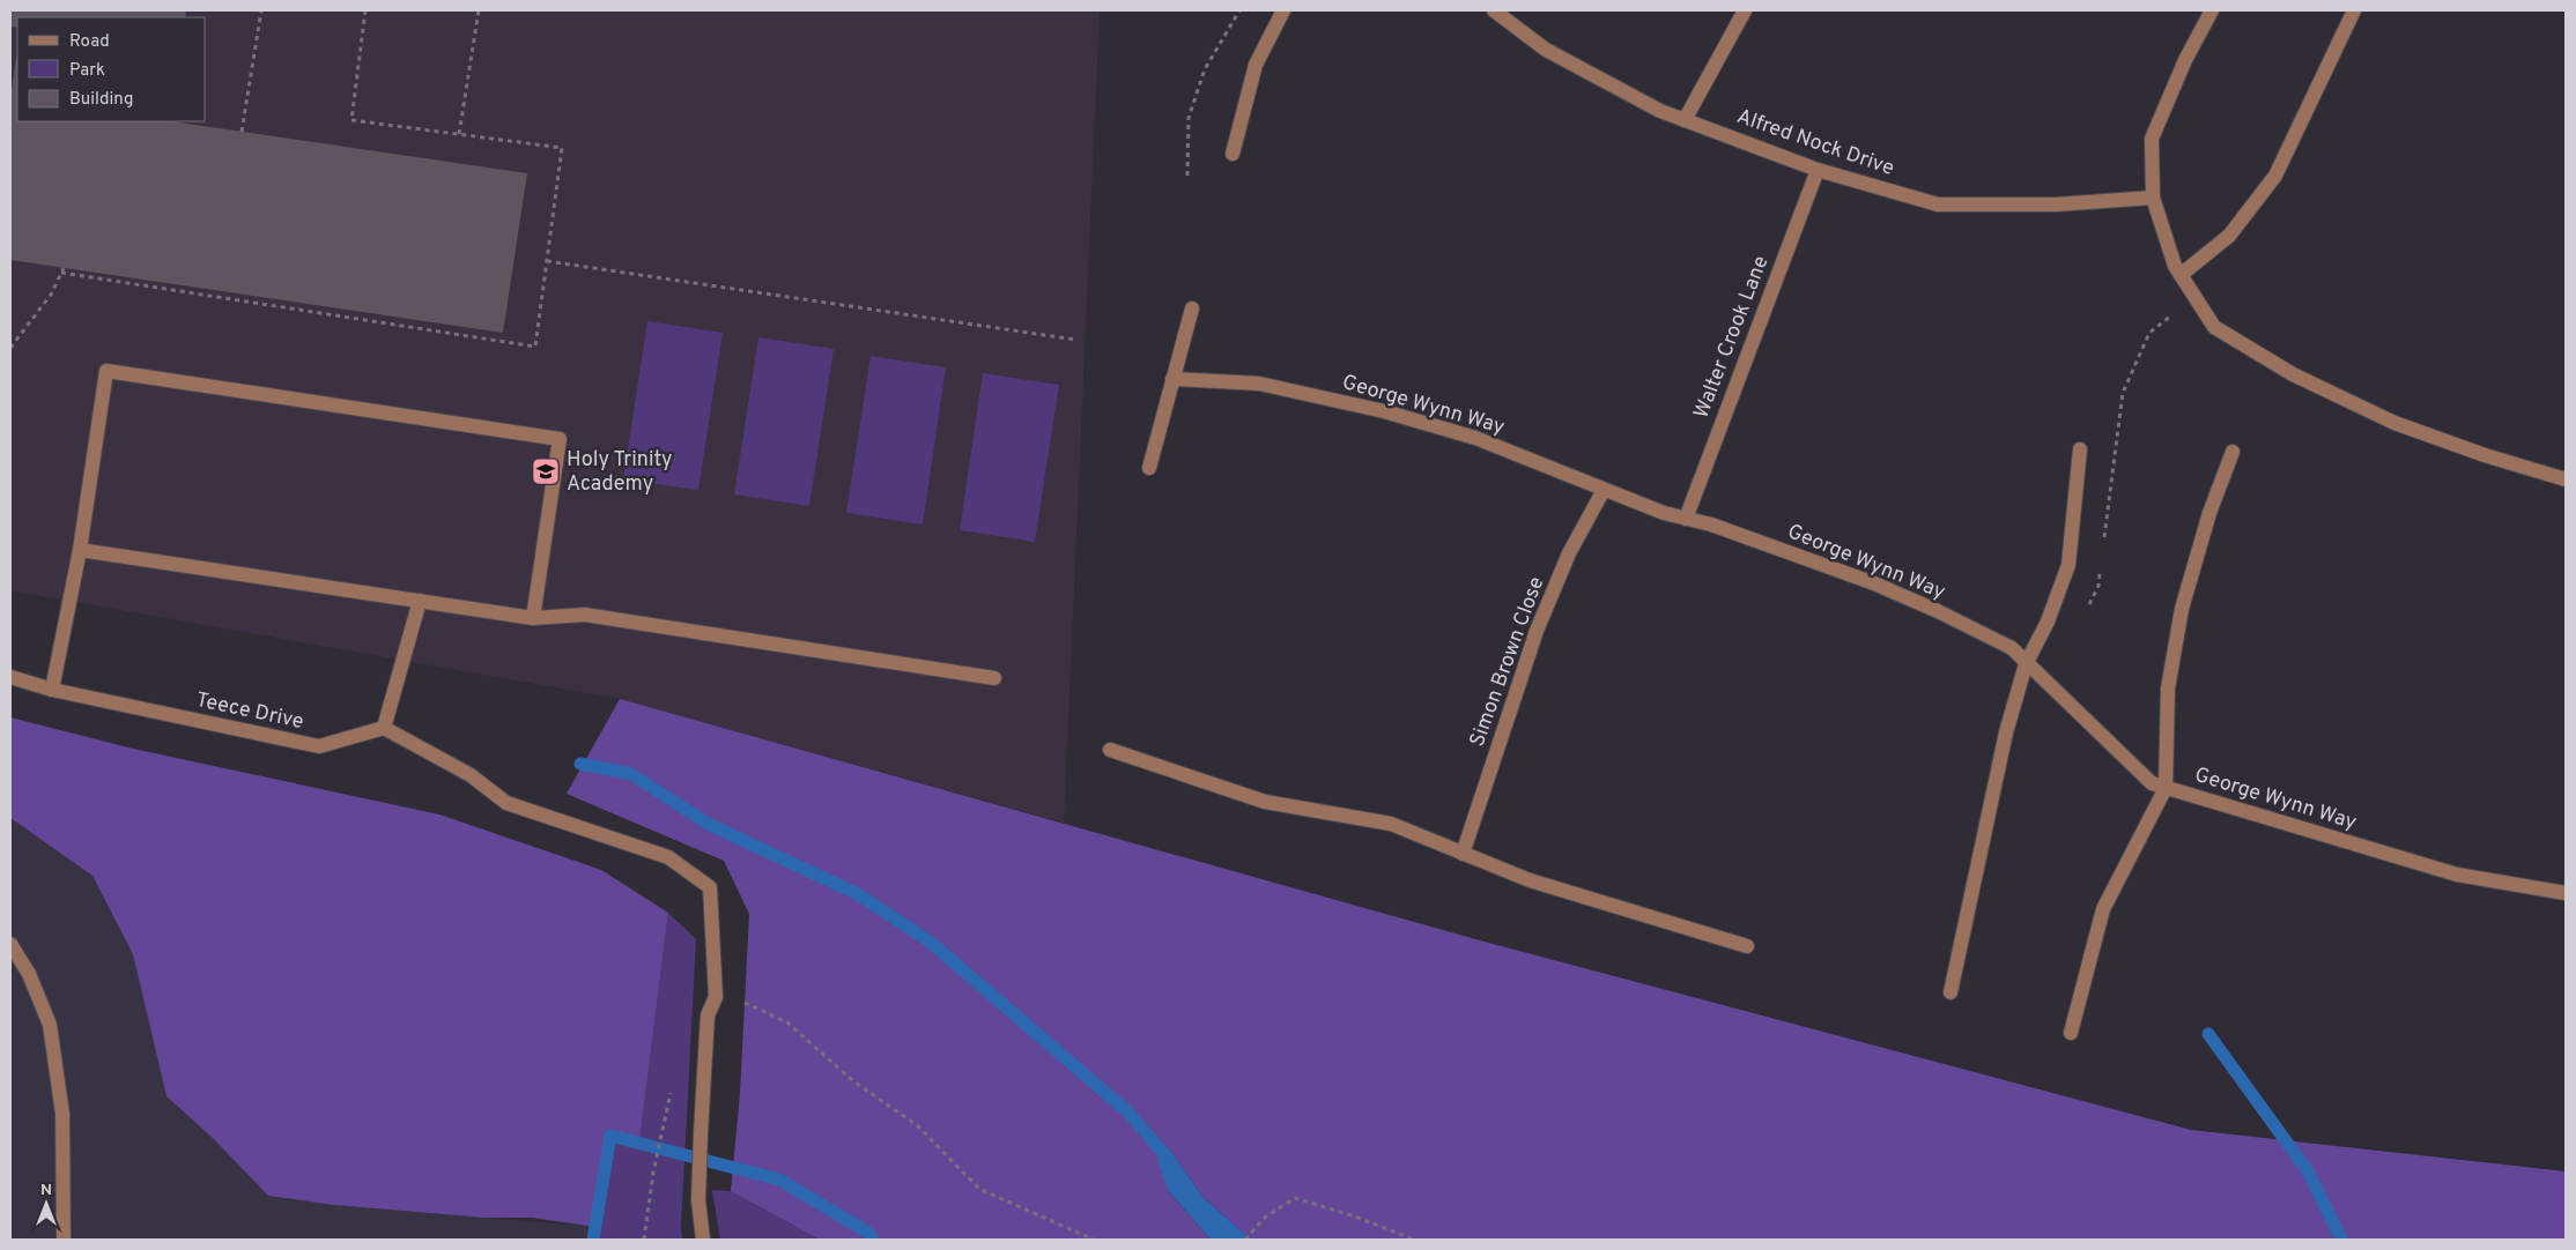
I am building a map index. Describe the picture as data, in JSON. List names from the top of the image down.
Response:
{
  "streets": {
    "street": [
      "Alfred Nock Drive",
      "Walter Crook Lane",
      "George Wynn Way",
      "Simon Brown Close",
      "Teece Drive"
    ]
  },
  "crossings": [
    ["Alfred Nock Drive", "Walter Crook Lane"],
    ["Walter Crook Lane", "George Wynn Way"],
    ["George Wynn Way", "Simon Brown Close"]
  ],
  "places": {
    "school or university": ["Holy Trinity Academy"]
  },
  "legend": ["Road", "Park", "Building"],
  "north": "top"
}
